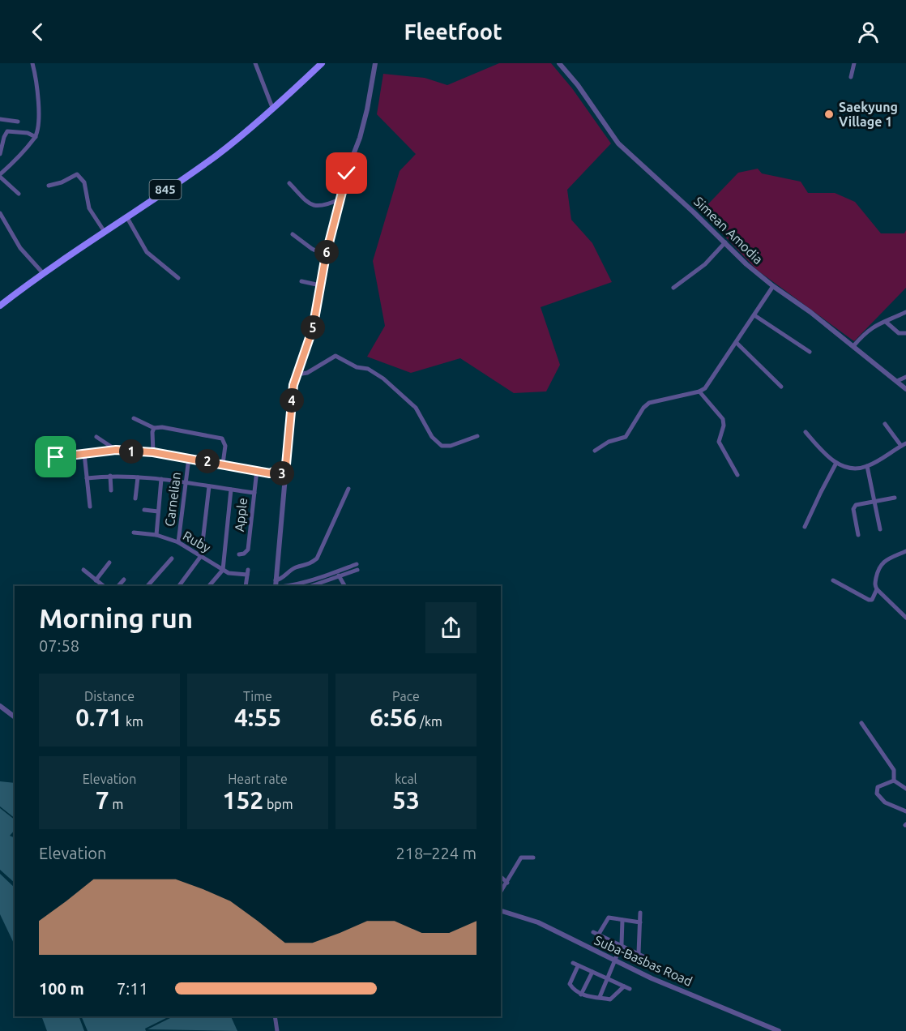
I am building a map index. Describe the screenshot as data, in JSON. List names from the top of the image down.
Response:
{
  "streets": {
    "main road": ["845"],
    "street": [
      "Simean Amodia",
      "Carnelian",
      "Apple",
      "Ruby",
      "Suba-Basbas Road"
    ]
  },
  "crossings": [
    ["Carnelian", "Ruby"]
  ],
  "places": ["Saekyung Village 1"],
  "page": {
    "header": "Fleetfoot",
    "pins": [
      "6",
      "5",
      "4",
      "1",
      "2",
      "3"
    ],
    "heading": ["Morning run", "07:58"],
    "stats": [
      ["Distance", "0.71 km"],
      ["Time", "4:55"],
      ["Pace", "6:56 /km"],
      ["Elevation", "7 m"],
      ["Heart rate", "152 bpm"],
      ["kcal", "53"]
    ],
    "chart": ["Elevation", "218–224 m"],
    "list": [
      {
        "name": "100 m",
        "note": "7:11"
      }
    ]
  }
}
